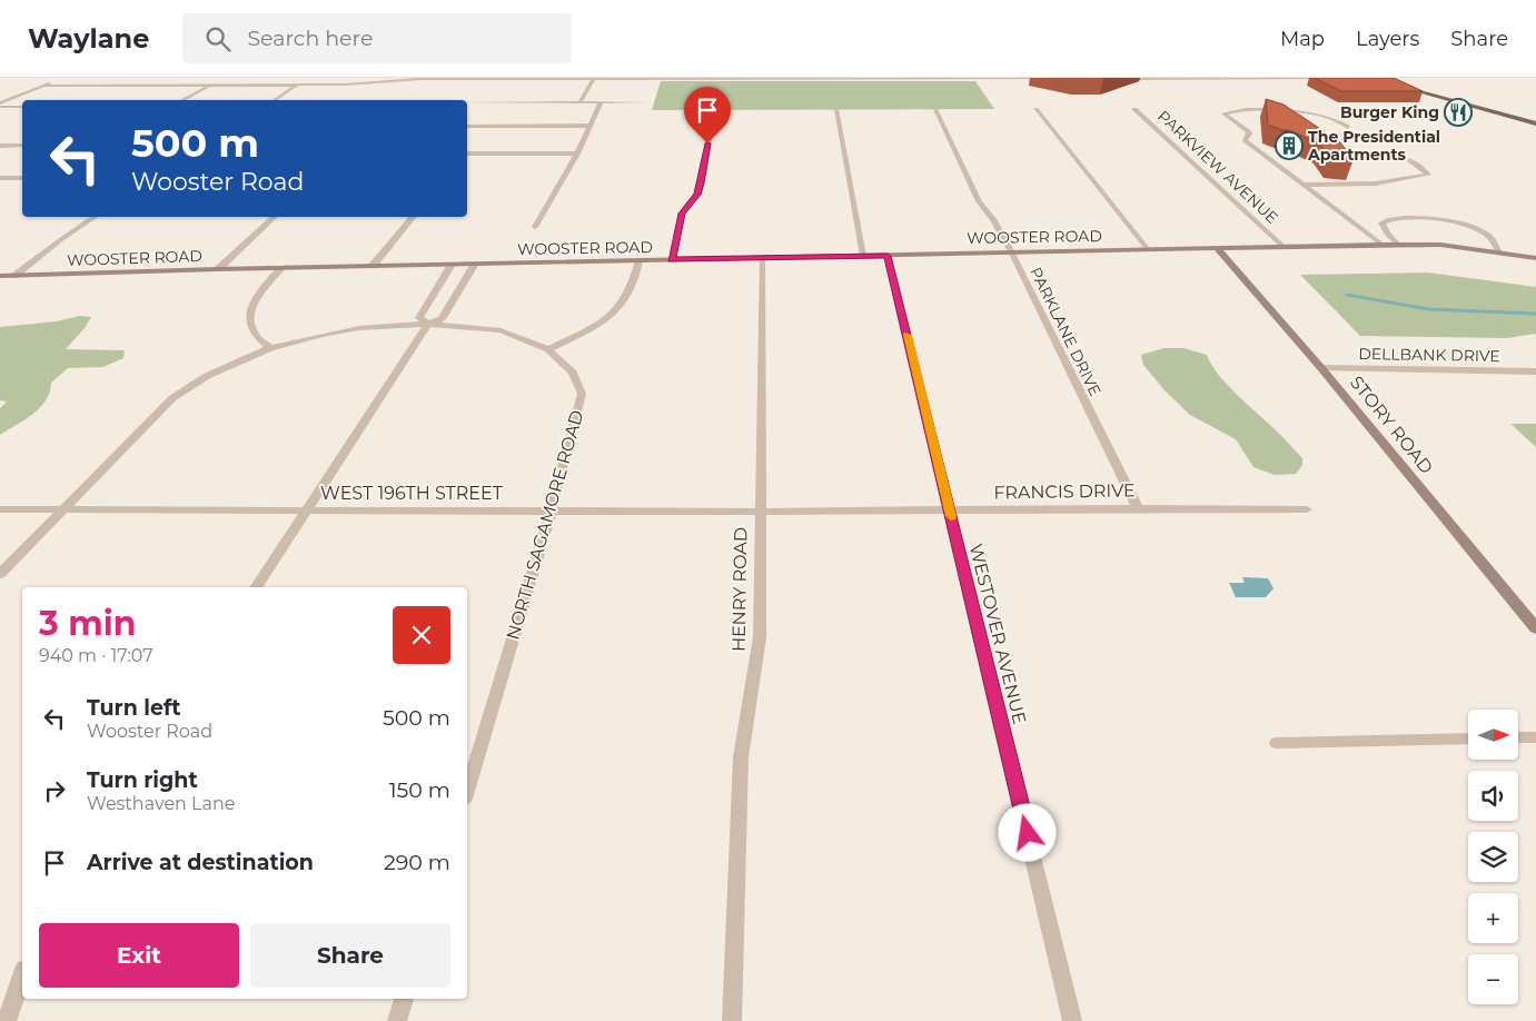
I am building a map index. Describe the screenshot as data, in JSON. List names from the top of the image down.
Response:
{
  "streets": {
    "main road": ["WOOSTER ROAD", "STORY ROAD"],
    "street": [
      "PARKVIEW AVENUE",
      "PARKLANE DRIVE",
      "DELLBANK DRIVE",
      "FRANCIS DRIVE",
      "WEST 196TH STREET",
      "NORTH SAGAMORE ROAD",
      "HENRY ROAD",
      "WESTOVER AVENUE"
    ]
  },
  "crossings": [
    ["PARKVIEW AVENUE", "WOOSTER ROAD"],
    ["WOOSTER ROAD", "PARKLANE DRIVE"],
    ["WOOSTER ROAD", "STORY ROAD"],
    ["WOOSTER ROAD", "HENRY ROAD"],
    ["WOOSTER ROAD", "WESTOVER AVENUE"],
    ["PARKLANE DRIVE", "FRANCIS DRIVE"],
    ["DELLBANK DRIVE", "STORY ROAD"],
    ["FRANCIS DRIVE", "WEST 196TH STREET"],
    ["FRANCIS DRIVE", "WESTOVER AVENUE"],
    ["WEST 196TH STREET", "NORTH SAGAMORE ROAD"],
    ["WEST 196TH STREET", "HENRY ROAD"]
  ],
  "places": {
    "restaurant": ["Burger King"],
    "building": ["The Presidential Apartments"]
  },
  "north": "right",
  "page": {
    "header": "Waylane",
    "search": "Search here",
    "nav": ["Map", "Layers", "Share"],
    "turn": ["500 m", "Wooster Road"],
    "heading": ["3 min", "940 m · 17:07"],
    "list": [
      {
        "name": "Turn left",
        "note": "Wooster Road",
        "value": "500 m"
      },
      {
        "name": "Turn right",
        "note": "Westhaven Lane",
        "value": "150 m"
      },
      {
        "name": "Arrive at destination",
        "value": "290 m"
      }
    ],
    "map_buttons": ["+", "−"],
    "buttons": ["Exit", "Share"]
  }
}
